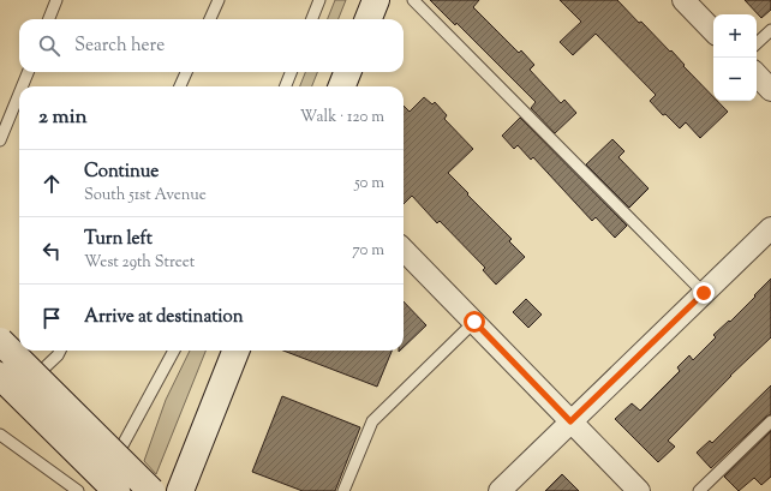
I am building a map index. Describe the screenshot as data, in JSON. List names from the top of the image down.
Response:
{
  "page": {
    "map_buttons": ["+", "−"],
    "search": "Search here",
    "heading": ["2 min", "Walk · 120 m"],
    "list": [
      ["Continue", "South 51st Avenue", "50 m"],
      ["Turn left", "West 29th Street", "70 m"],
      "Arrive at destination"
    ]
  }
}
